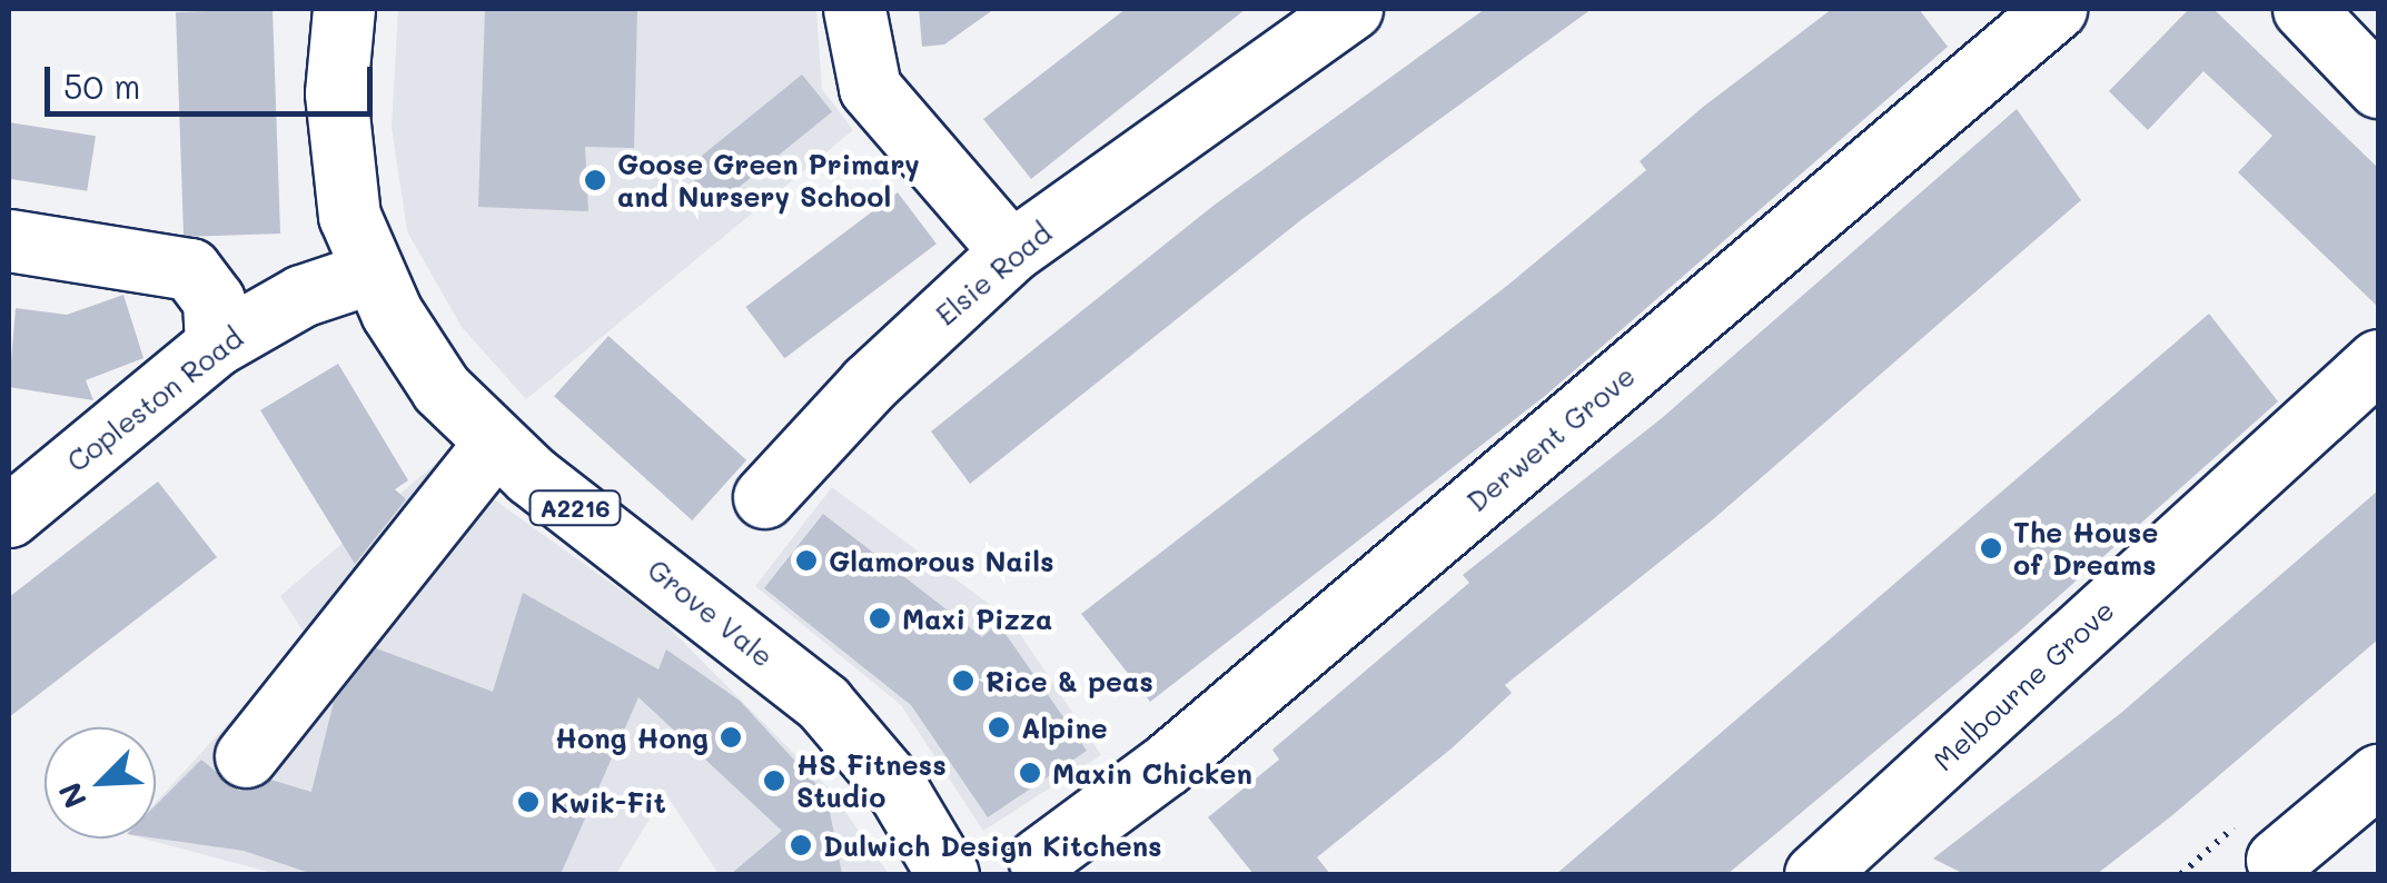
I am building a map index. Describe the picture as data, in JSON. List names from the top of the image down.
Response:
{
  "streets": {
    "street": [
      "Elsie Road",
      "Copleston Road",
      "Derwent Grove",
      "A2216",
      "Grove Vale",
      "Melbourne Grove"
    ]
  },
  "crossings": [
    ["Copleston Road", "Grove Vale"]
  ],
  "places": [
    "Goose Green Primary and Nursery School",
    "The House of Dreams",
    "Glamorous Nails",
    "Maxi Pizza",
    "Rice & peas",
    "Alpine",
    "Hong Hong",
    "Maxin Chicken",
    "HS Fitness Studio",
    "Kwik-Fit",
    "Dulwich Design Kitchens"
  ],
  "scale_bar": "50 m",
  "north": "bottom left"
}
